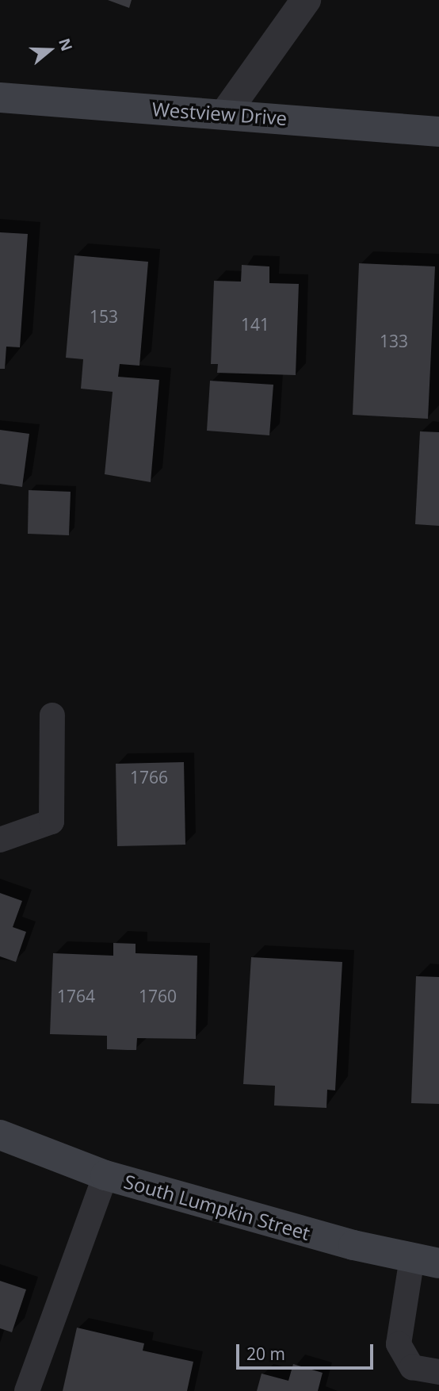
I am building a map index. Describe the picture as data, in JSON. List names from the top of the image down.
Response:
{
  "streets": {
    "street": ["Westview Drive", "South Lumpkin Street"]
  },
  "house_numbers": [
    "153",
    "141",
    "133",
    "1766",
    "1764",
    "1760"
  ],
  "scale_bar": "20 m",
  "north": "right"
}
